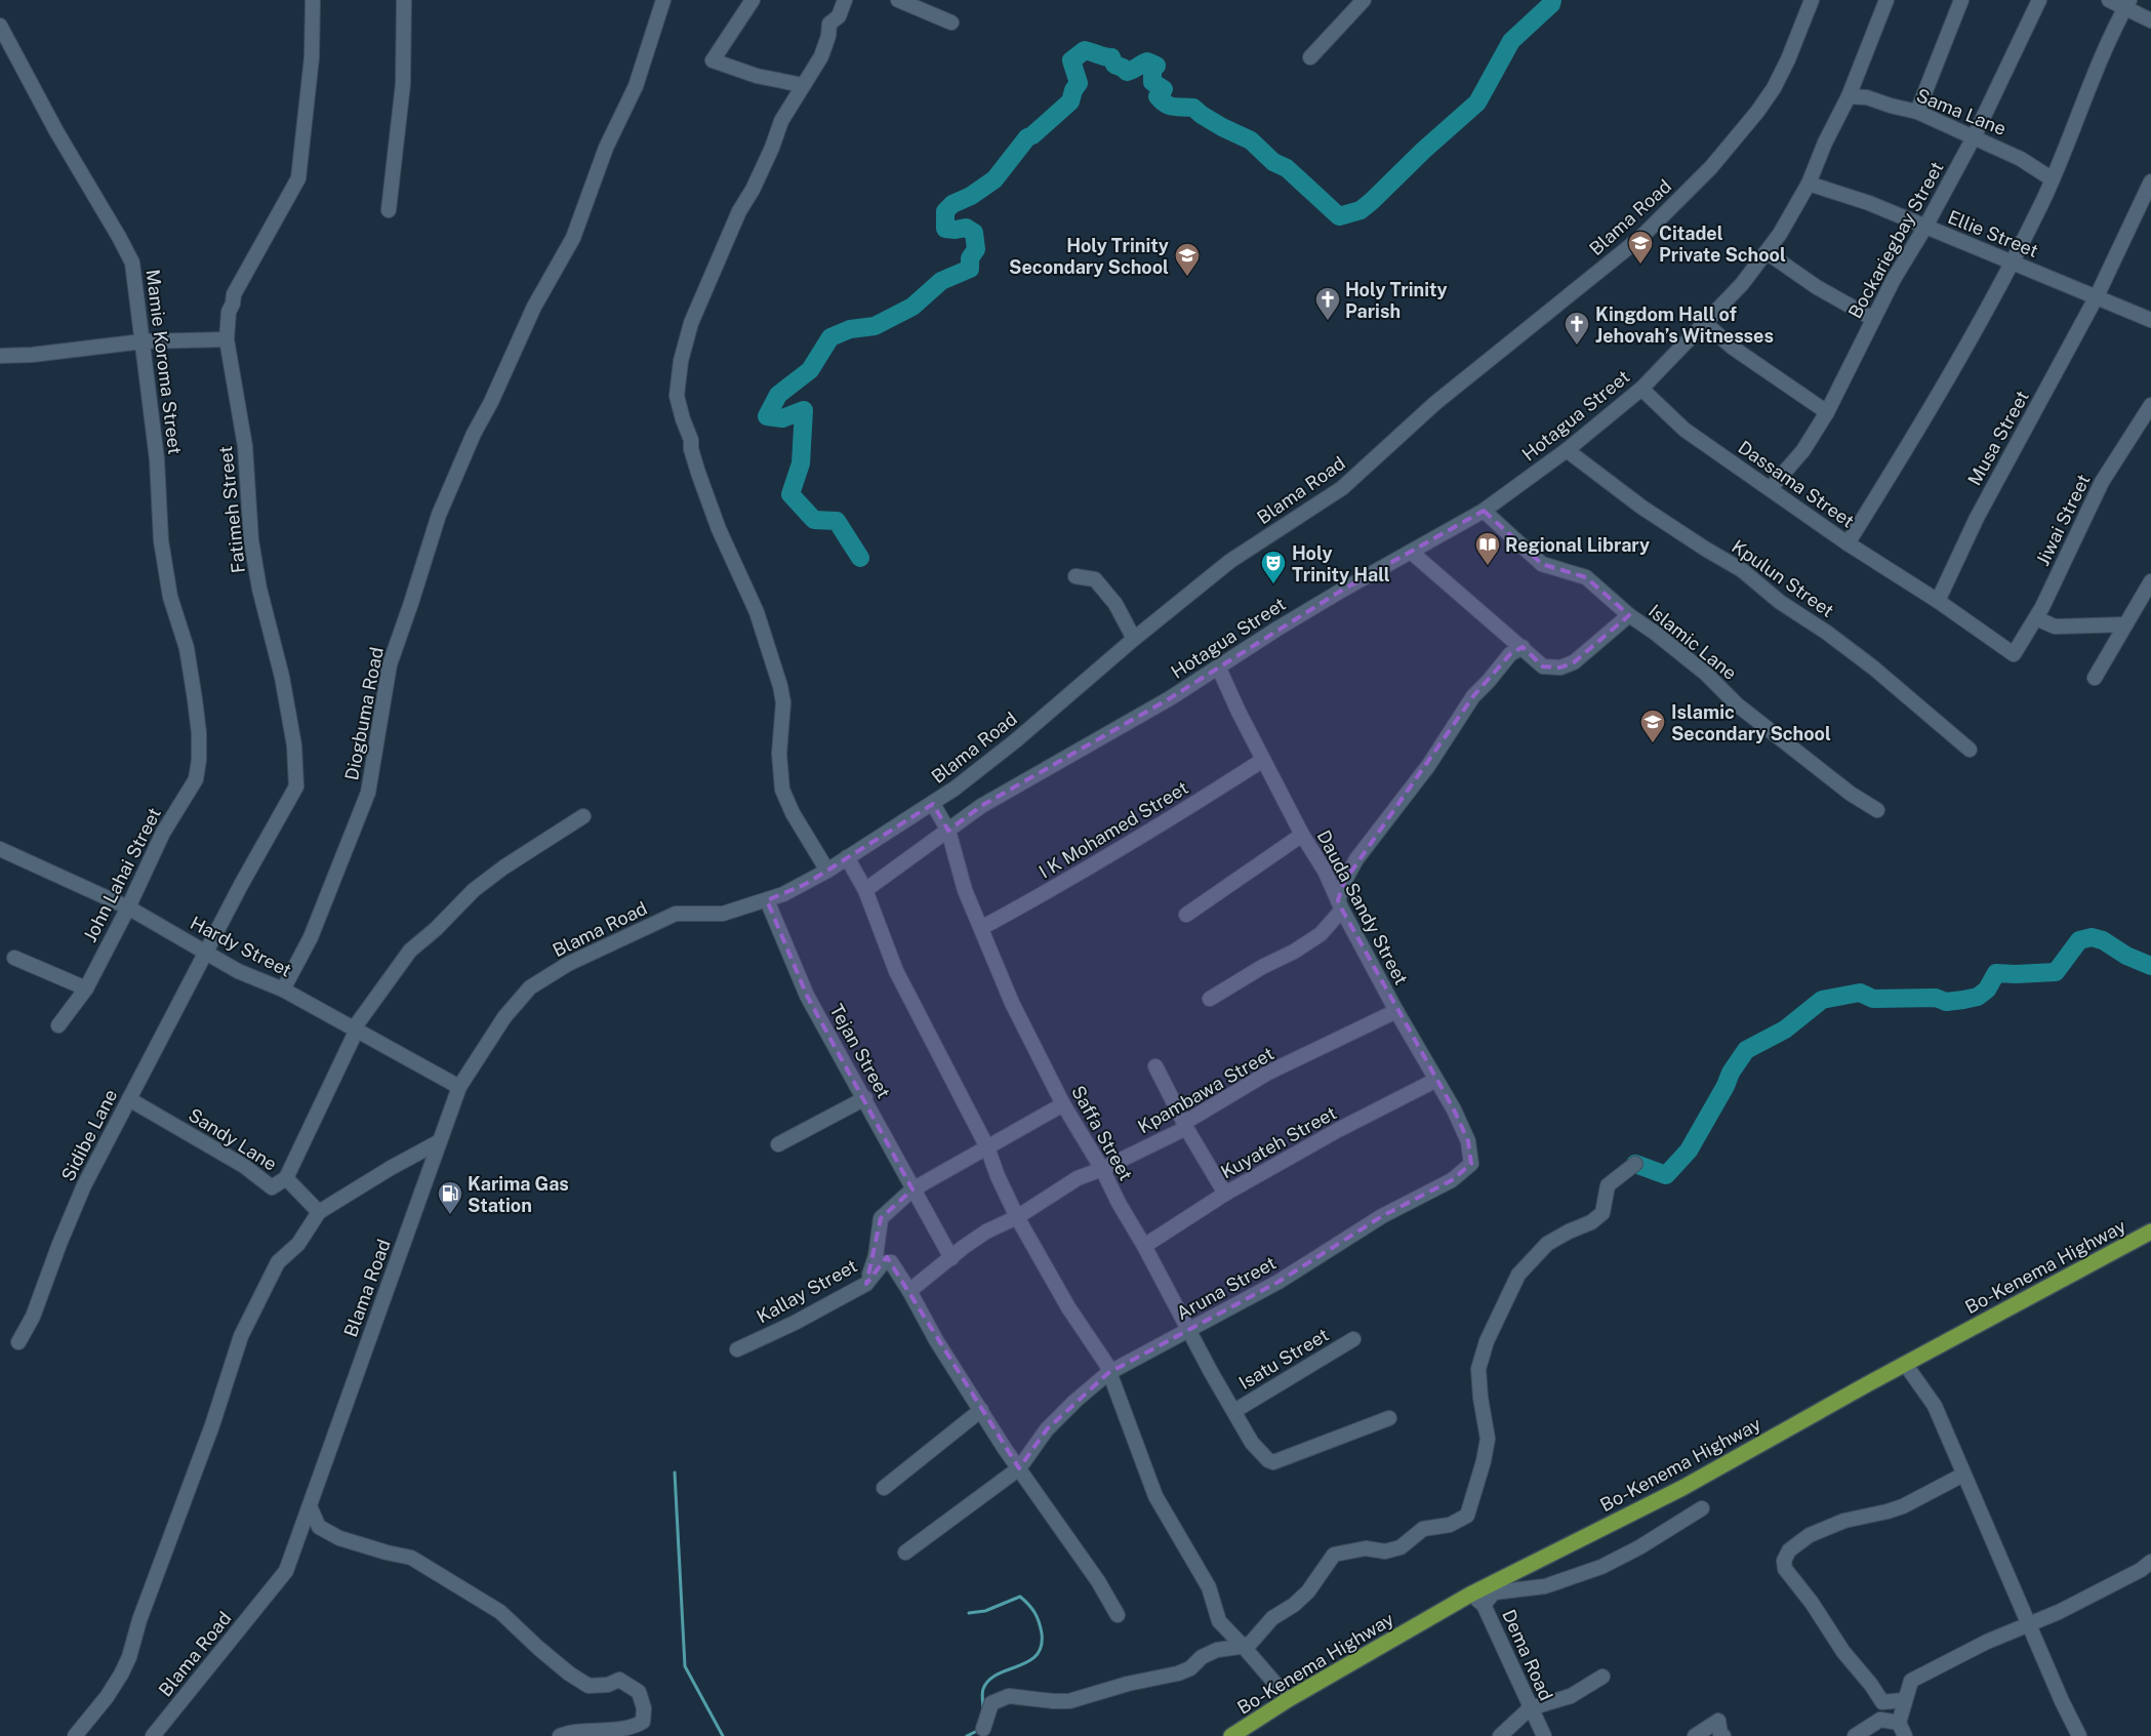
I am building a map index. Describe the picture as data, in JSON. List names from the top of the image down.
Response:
{
  "streets": {
    "highway": ["Bo-Kenema Highway"],
    "street": [
      "Sama Lane",
      "Blama Road",
      "Ellie Street",
      "Bockariegbay Street",
      "Mamie Koroma Street",
      "Hotagua Street",
      "Musa Street",
      "Dassama Street",
      "Fatimeh Street",
      "Jiwai Street",
      "Kpulun Street",
      "Islamic Lane",
      "Diogbuma Road",
      "I K Mohamed Street",
      "John Lahai Street",
      "Dauda Sandy Street",
      "Hardy Street",
      "Tejan Street",
      "Kpambawa Street",
      "Saffa Street",
      "Sidibe Lane",
      "Sandy Lane",
      "Kuyateh Street",
      "Aruna Street",
      "Kallay Street",
      "Isatu Street",
      "Dema Road"
    ]
  },
  "crossings": [
    ["Sama Lane", "Bockariegbay Street"],
    ["Blama Road", "Hardy Street"],
    ["Blama Road", "Tejan Street"],
    ["Blama Road", "Saffa Street"],
    ["Ellie Street", "Bockariegbay Street"],
    ["Ellie Street", "Hotagua Street"],
    ["Ellie Street", "Musa Street"],
    ["Bockariegbay Street", "Dassama Street"],
    ["Mamie Koroma Street", "John Lahai Street"],
    ["Hotagua Street", "Dassama Street"],
    ["Hotagua Street", "Kpulun Street"],
    ["Hotagua Street", "Islamic Lane"],
    ["Hotagua Street", "Dauda Sandy Street"],
    ["Hotagua Street", "Saffa Street"],
    ["Musa Street", "Dassama Street"],
    ["Dassama Street", "Jiwai Street"],
    ["Fatimeh Street", "Hardy Street"],
    ["Fatimeh Street", "Sidibe Lane"],
    ["Diogbuma Road", "Hardy Street"],
    ["I K Mohamed Street", "Dauda Sandy Street"],
    ["I K Mohamed Street", "Saffa Street"],
    ["John Lahai Street", "Hardy Street"],
    ["Dauda Sandy Street", "Kpambawa Street"],
    ["Dauda Sandy Street", "Kuyateh Street"],
    ["Dauda Sandy Street", "Aruna Street"],
    ["Hardy Street", "Sidibe Lane"],
    ["Tejan Street", "Kpambawa Street"],
    ["Kpambawa Street", "Saffa Street"],
    ["Kpambawa Street", "Kallay Street"],
    ["Saffa Street", "Kuyateh Street"],
    ["Saffa Street", "Aruna Street"],
    ["Saffa Street", "Isatu Street"],
    ["Sidibe Lane", "Sandy Lane"],
    ["Bo-Kenema Highway", "Dema Road"]
  ],
  "places": {
    "school or university": ["Citadel Private School", "Holy Trinity Secondary School", "Islamic Secondary School"],
    "church": ["Holy Trinity Parish", "Kingdom Hall of Jehovah’s Witnesses"],
    "library": ["Regional Library"],
    "theatre": ["Holy Trinity Hall"],
    "fuel station": ["Karima Gas Station"]
  }
}
